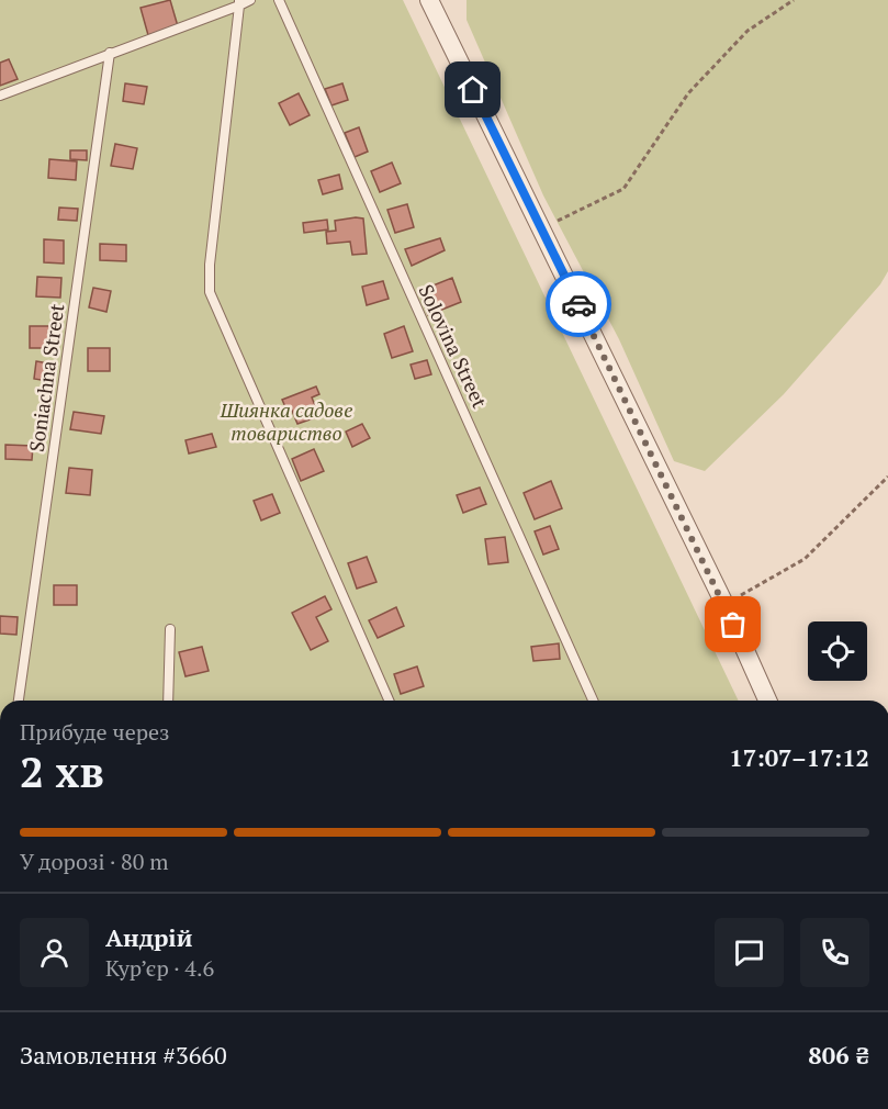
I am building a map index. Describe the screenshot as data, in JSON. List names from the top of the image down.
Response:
{
  "streets": {
    "lane": ["Solovina Street", "Soniachna Street"]
  },
  "parks": ["Шиянка садове товариство"],
  "page": {
    "heading": ["2 хв", "Прибуде через", "17:07–17:12"],
    "panel": [
      "Андрій",
      "Кур’єр · 4.6",
      "Замовлення #3660",
      "806 ₴"
    ],
    "bar": "У дорозі · 80 m"
  }
}
